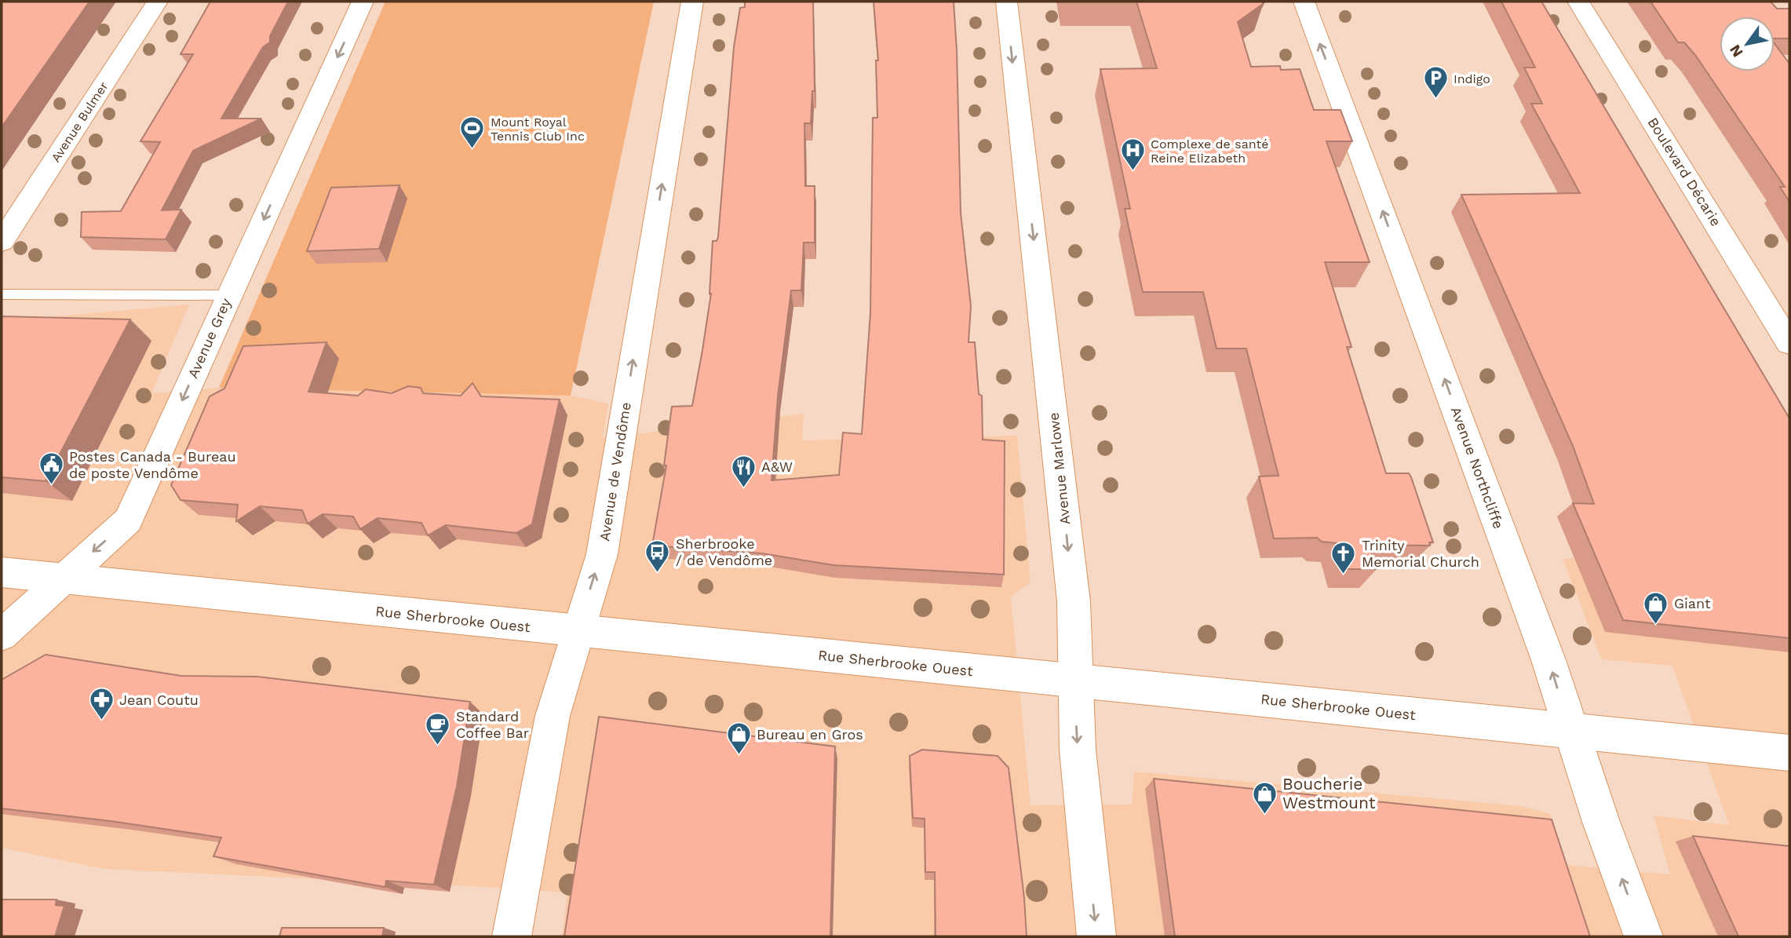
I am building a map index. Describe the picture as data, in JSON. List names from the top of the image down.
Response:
{
  "streets": {
    "street": [
      "Avenue Bulmer",
      "Boulevard Décarie",
      "Avenue Grey",
      "Avenue Northcliffe",
      "Avenue Marlowe",
      "Avenue de Vendôme",
      "Rue Sherbrooke Ouest"
    ]
  },
  "crossings": [
    ["Avenue Grey", "Rue Sherbrooke Ouest"],
    ["Avenue Northcliffe", "Rue Sherbrooke Ouest"],
    ["Avenue Marlowe", "Rue Sherbrooke Ouest"],
    ["Avenue de Vendôme", "Rue Sherbrooke Ouest"]
  ],
  "one_way": [
    "Avenue Grey",
    "Avenue Northcliffe",
    "Avenue Marlowe",
    "Avenue de Vendôme"
  ],
  "places": {
    "parking": ["Indigo"],
    "sports": ["Mount Royal Tennis Club Inc"],
    "hospital": ["Complexe de santé Reine Elizabeth"],
    "public building": ["Postes Canada - Bureau de poste Vendôme"],
    "restaurant": ["A&W"],
    "bus stop": ["Sherbrooke / de Vendôme"],
    "church": ["Trinity Memorial Church"],
    "shop": ["Giant", "Bureau en Gros", "Boucherie Westmount"],
    "pharmacy": ["Jean Coutu"],
    "cafe": ["Standard Coffee Bar"]
  },
  "north": "bottom left"
}
